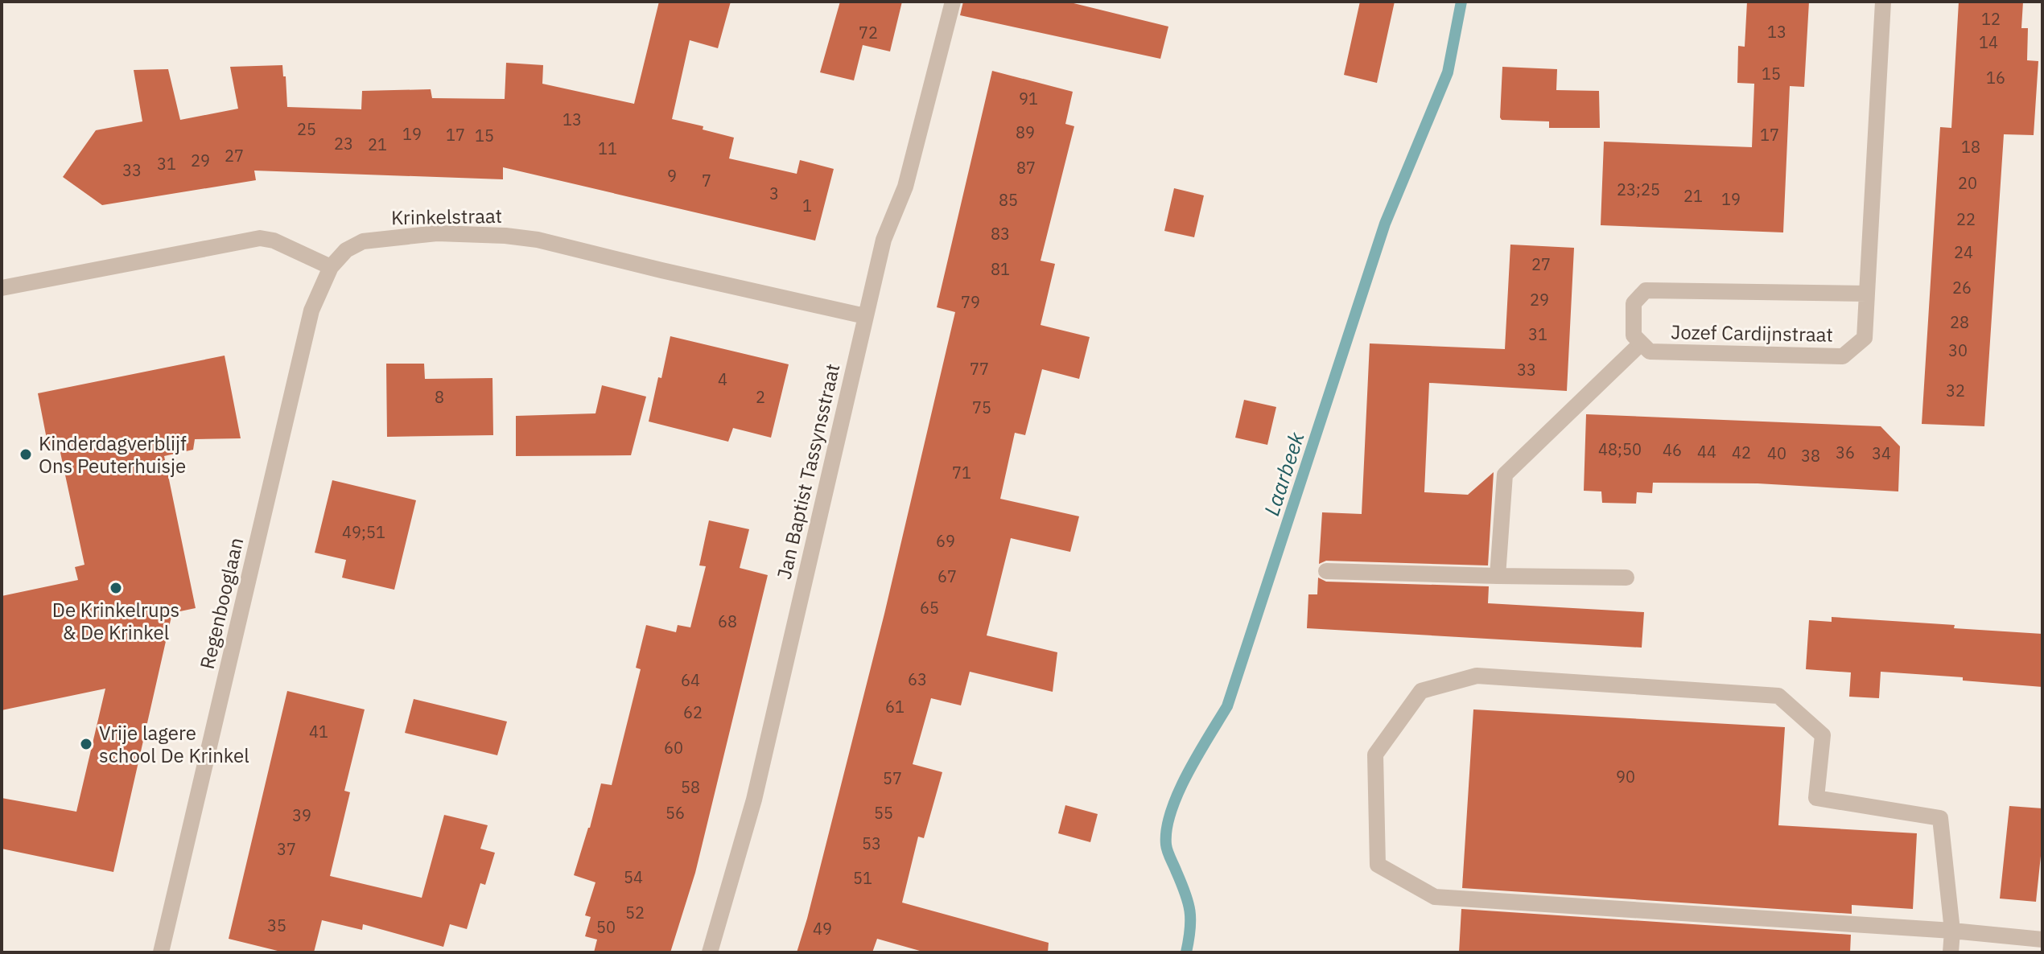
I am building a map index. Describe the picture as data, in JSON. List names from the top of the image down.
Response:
{
  "streets": {
    "street": [
      "Krinkelstraat",
      "Jozef Cardijnstraat",
      "Jan Baptist Tassynsstraat",
      "Regenbooglaan"
    ]
  },
  "crossings": [
    ["Krinkelstraat", "Jan Baptist Tassynsstraat"],
    ["Krinkelstraat", "Regenbooglaan"]
  ],
  "water": ["Laarbeek"],
  "places": ["Kinderdagverblijf Ons Peuterhuisje", "De Krinkelrups & De Krinkel", "Vrije lagere school De Krinkel"],
  "house_numbers": [
    "12",
    "13",
    "72",
    "14",
    "15",
    "16",
    "91",
    "13",
    "25",
    "89",
    "19",
    "17",
    "17",
    "15",
    "23",
    "21",
    "18",
    "11",
    "27",
    "29",
    "31",
    "87",
    "33",
    "9",
    "7",
    "20",
    "23;25",
    "3",
    "21",
    "19",
    "85",
    "1",
    "22",
    "83",
    "24",
    "27",
    "81",
    "26",
    "29",
    "79",
    "28",
    "31",
    "30",
    "77",
    "33",
    "4",
    "32",
    "8",
    "2",
    "75",
    "48;50",
    "46",
    "44",
    "42",
    "36",
    "40",
    "34",
    "38",
    "71",
    "49;51",
    "69",
    "67",
    "65",
    "68",
    "63",
    "64",
    "61",
    "62",
    "41",
    "60",
    "90",
    "57",
    "58",
    "56",
    "55",
    "39",
    "53",
    "37",
    "54",
    "51",
    "52",
    "35",
    "50",
    "49"
  ]
}
